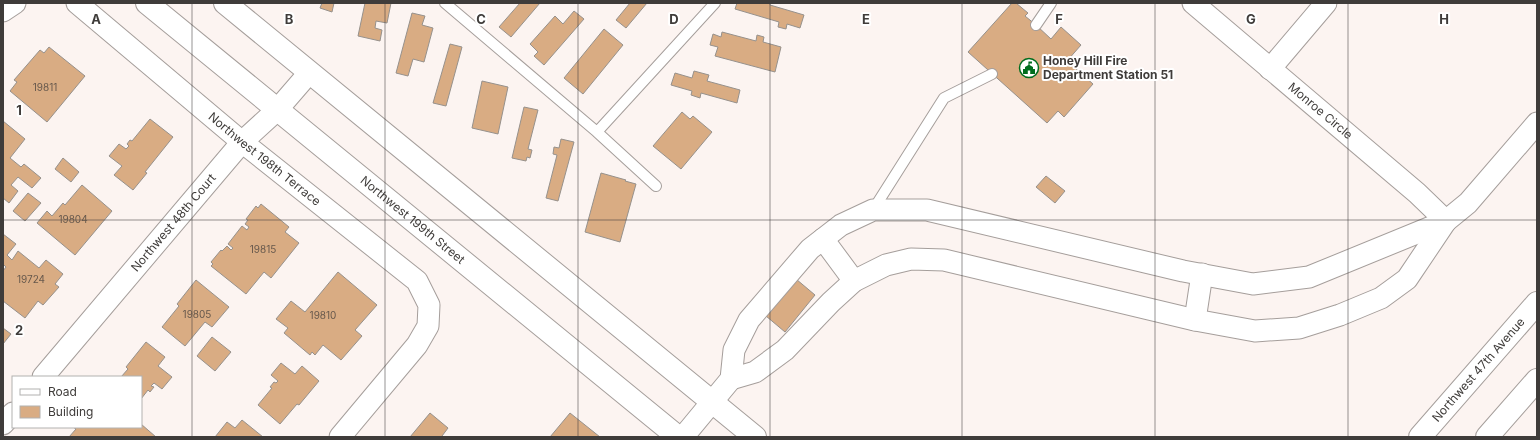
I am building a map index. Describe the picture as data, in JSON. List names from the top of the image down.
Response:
{
  "streets": {
    "main road": ["Northwest 199th Street", "Northwest 47th Avenue"],
    "street": ["Monroe Circle", "Northwest 198th Terrace", "Northwest 48th Court"]
  },
  "crossings": [
    ["Northwest 198th Terrace", "Northwest 48th Court"],
    ["Northwest 199th Street", "Northwest 48th Court"]
  ],
  "places": {
    "public building": ["Honey Hill Fire Department Station 51"]
  },
  "house_numbers": [
    "19811",
    "19804",
    "19815",
    "19724",
    "19805",
    "19810"
  ],
  "legend": ["Road", "Building"],
  "grid": {
    "columns": [
      "A",
      "B",
      "C",
      "D",
      "E",
      "F",
      "G",
      "H"
    ],
    "rows": ["1", "2"]
  }
}
